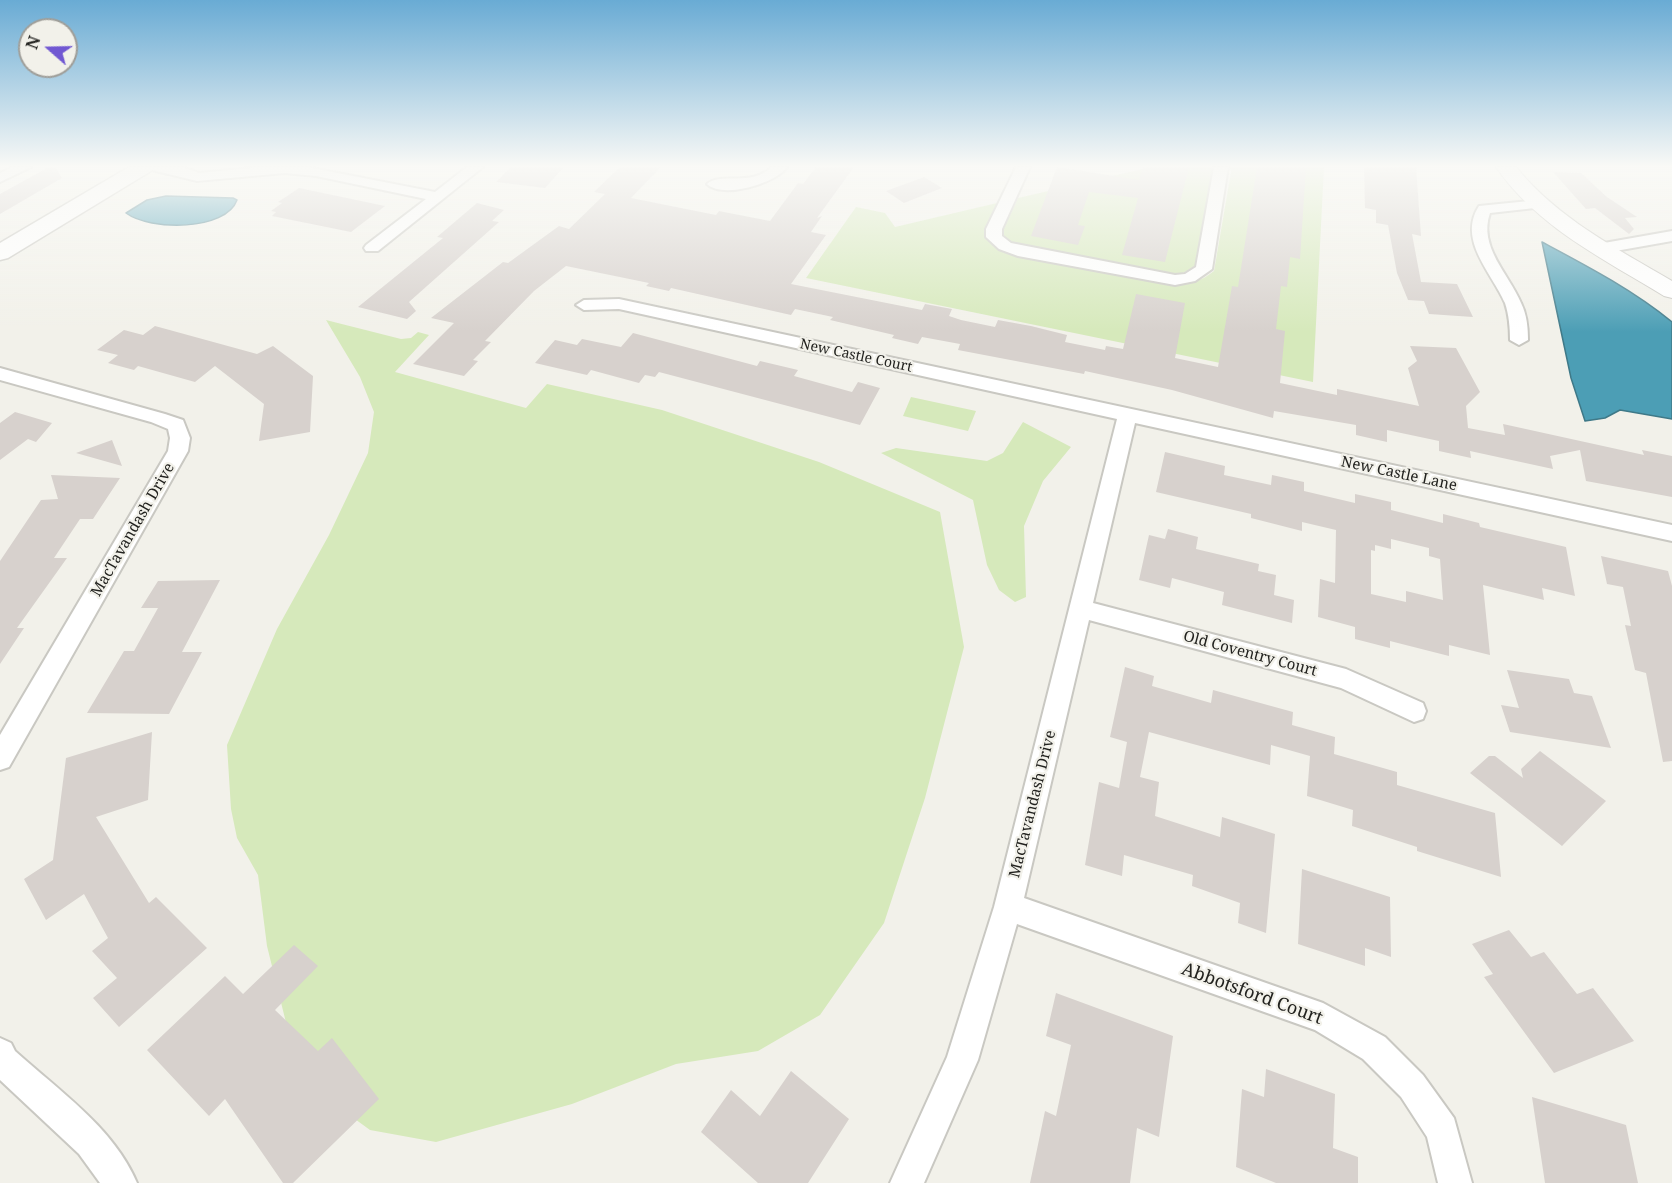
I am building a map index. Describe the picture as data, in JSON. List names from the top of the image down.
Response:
{
  "streets": {
    "street": [
      "New Castle Court",
      "New Castle Lane",
      "MacTavandash Drive",
      "Old Coventry Court",
      "Abbotsford Court"
    ]
  },
  "crossings": [
    ["New Castle Court", "New Castle Lane"],
    ["New Castle Court", "MacTavandash Drive"],
    ["New Castle Lane", "MacTavandash Drive"],
    ["MacTavandash Drive", "Old Coventry Court"],
    ["MacTavandash Drive", "Abbotsford Court"]
  ],
  "north": "left"
}
